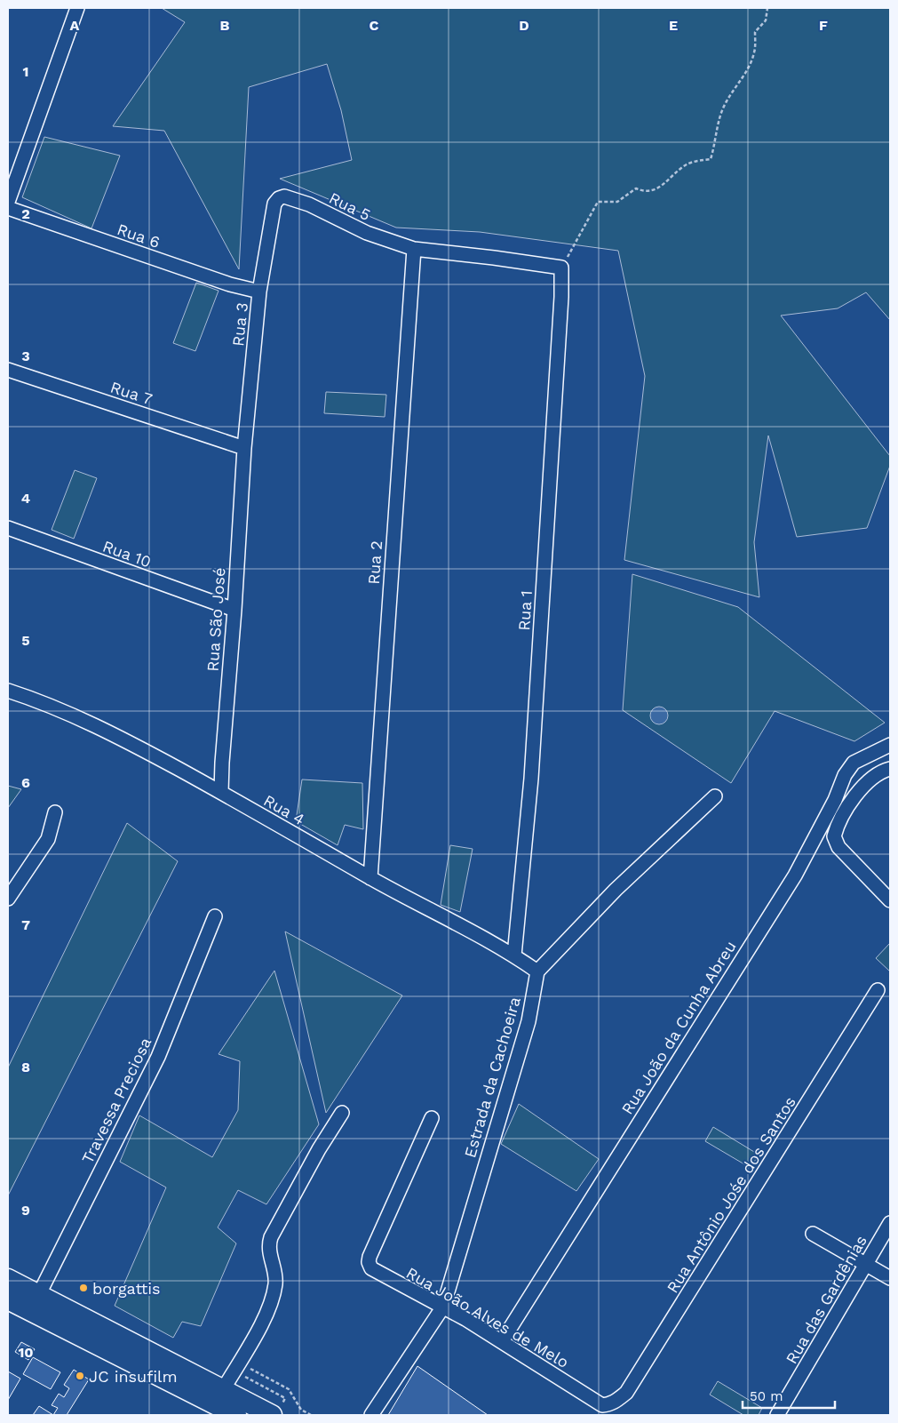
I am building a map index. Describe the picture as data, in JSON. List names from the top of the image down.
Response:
{
  "streets": {
    "street": [
      "Rua 5",
      "Rua 6",
      "Rua 3",
      "Rua 7",
      "Rua 10",
      "Rua 2",
      "Rua 1",
      "Rua São José",
      "Rua 4",
      "Rua João da Cunha Abreu",
      "Estrada da Cachoeira",
      "Travessa Preciosa",
      "Rua Antônio Jośe dos Santos",
      "Rua das Gardênias",
      "Rua João Alves de Melo"
    ]
  },
  "crossings": [
    ["Rua 5", "Rua 3"],
    ["Rua 5", "Rua 2"],
    ["Rua 6", "Rua 3"],
    ["Rua 3", "Rua 7"],
    ["Rua 3", "Rua São José"],
    ["Rua 7", "Rua São José"],
    ["Rua 10", "Rua São José"],
    ["Rua 2", "Rua 4"],
    ["Rua 1", "Rua 4"],
    ["Rua São José", "Rua 4"],
    ["Rua 4", "Estrada da Cachoeira"],
    ["Rua João da Cunha Abreu", "Rua João Alves de Melo"],
    ["Estrada da Cachoeira", "Rua João Alves de Melo"],
    ["Rua Antônio Jośe dos Santos", "Rua João Alves de Melo"]
  ],
  "places": ["borgattis", "JC insufilm"],
  "scale_bar": "50 m",
  "grid": {
    "columns": [
      "A",
      "B",
      "C",
      "D",
      "E",
      "F"
    ],
    "rows": [
      "1",
      "2",
      "3",
      "4",
      "5",
      "6",
      "7",
      "8",
      "9",
      "10"
    ]
  }
}
